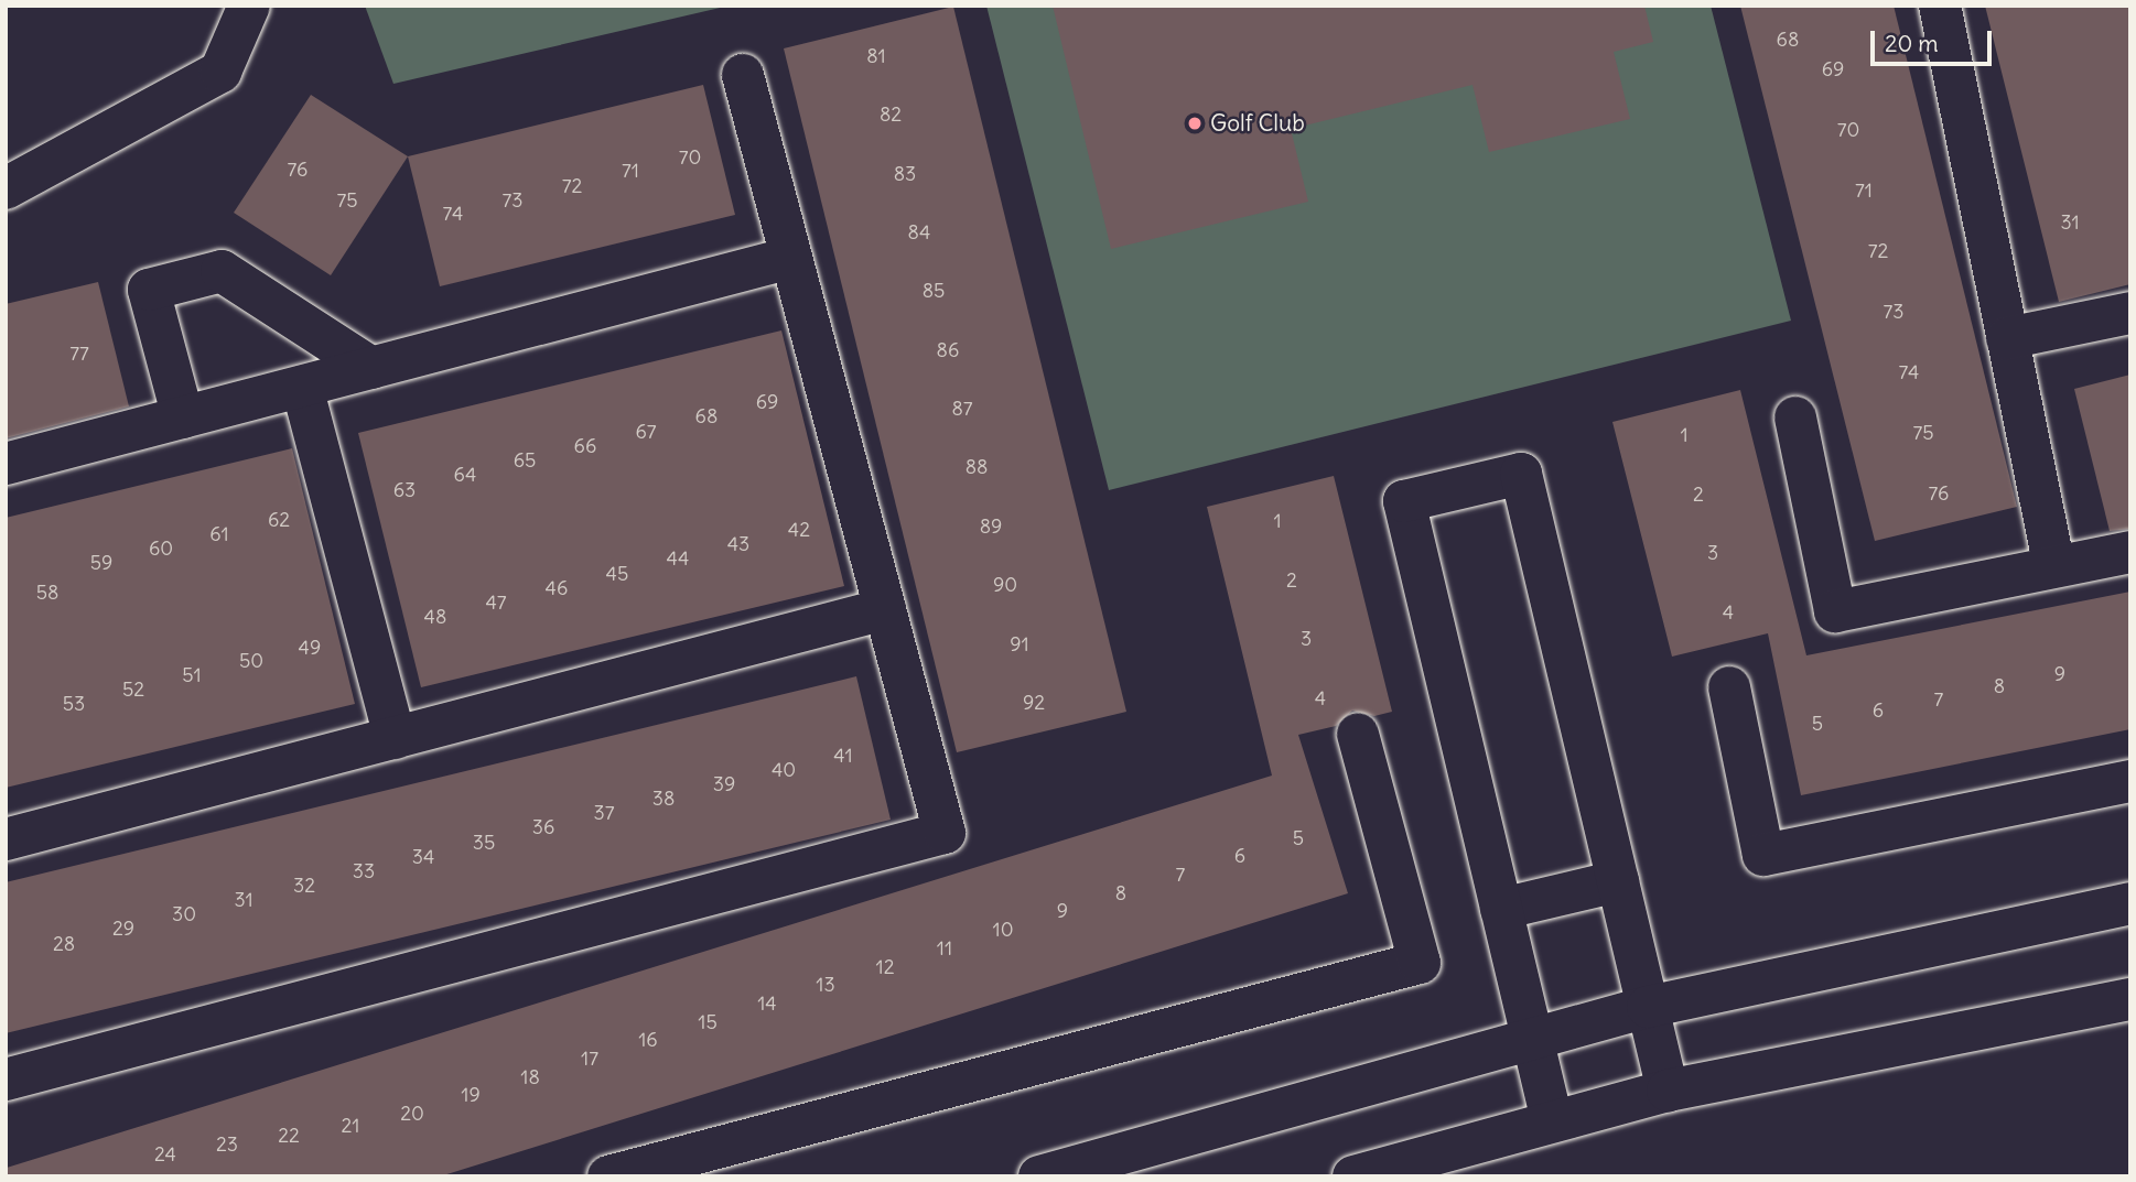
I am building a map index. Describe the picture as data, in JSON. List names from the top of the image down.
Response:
{
  "places": ["Golf Club"],
  "house_numbers": [
    "68",
    "81",
    "69",
    "82",
    "70",
    "70",
    "76",
    "71",
    "83",
    "72",
    "71",
    "75",
    "73",
    "74",
    "31",
    "84",
    "72",
    "85",
    "73",
    "86",
    "77",
    "74",
    "69",
    "87",
    "68",
    "67",
    "75",
    "1",
    "66",
    "65",
    "88",
    "64",
    "63",
    "76",
    "2",
    "62",
    "1",
    "89",
    "42",
    "61",
    "43",
    "60",
    "3",
    "44",
    "59",
    "45",
    "2",
    "90",
    "46",
    "58",
    "47",
    "4",
    "48",
    "3",
    "91",
    "49",
    "50",
    "9",
    "51",
    "8",
    "52",
    "4",
    "7",
    "92",
    "53",
    "6",
    "5",
    "41",
    "40",
    "39",
    "38",
    "37",
    "36",
    "5",
    "35",
    "6",
    "34",
    "33",
    "7",
    "32",
    "8",
    "31",
    "9",
    "30",
    "29",
    "10",
    "28",
    "11",
    "12",
    "13",
    "14",
    "15",
    "16",
    "17",
    "18",
    "19",
    "20",
    "21",
    "22",
    "23",
    "24"
  ],
  "scale_bar": "20 m"
}
